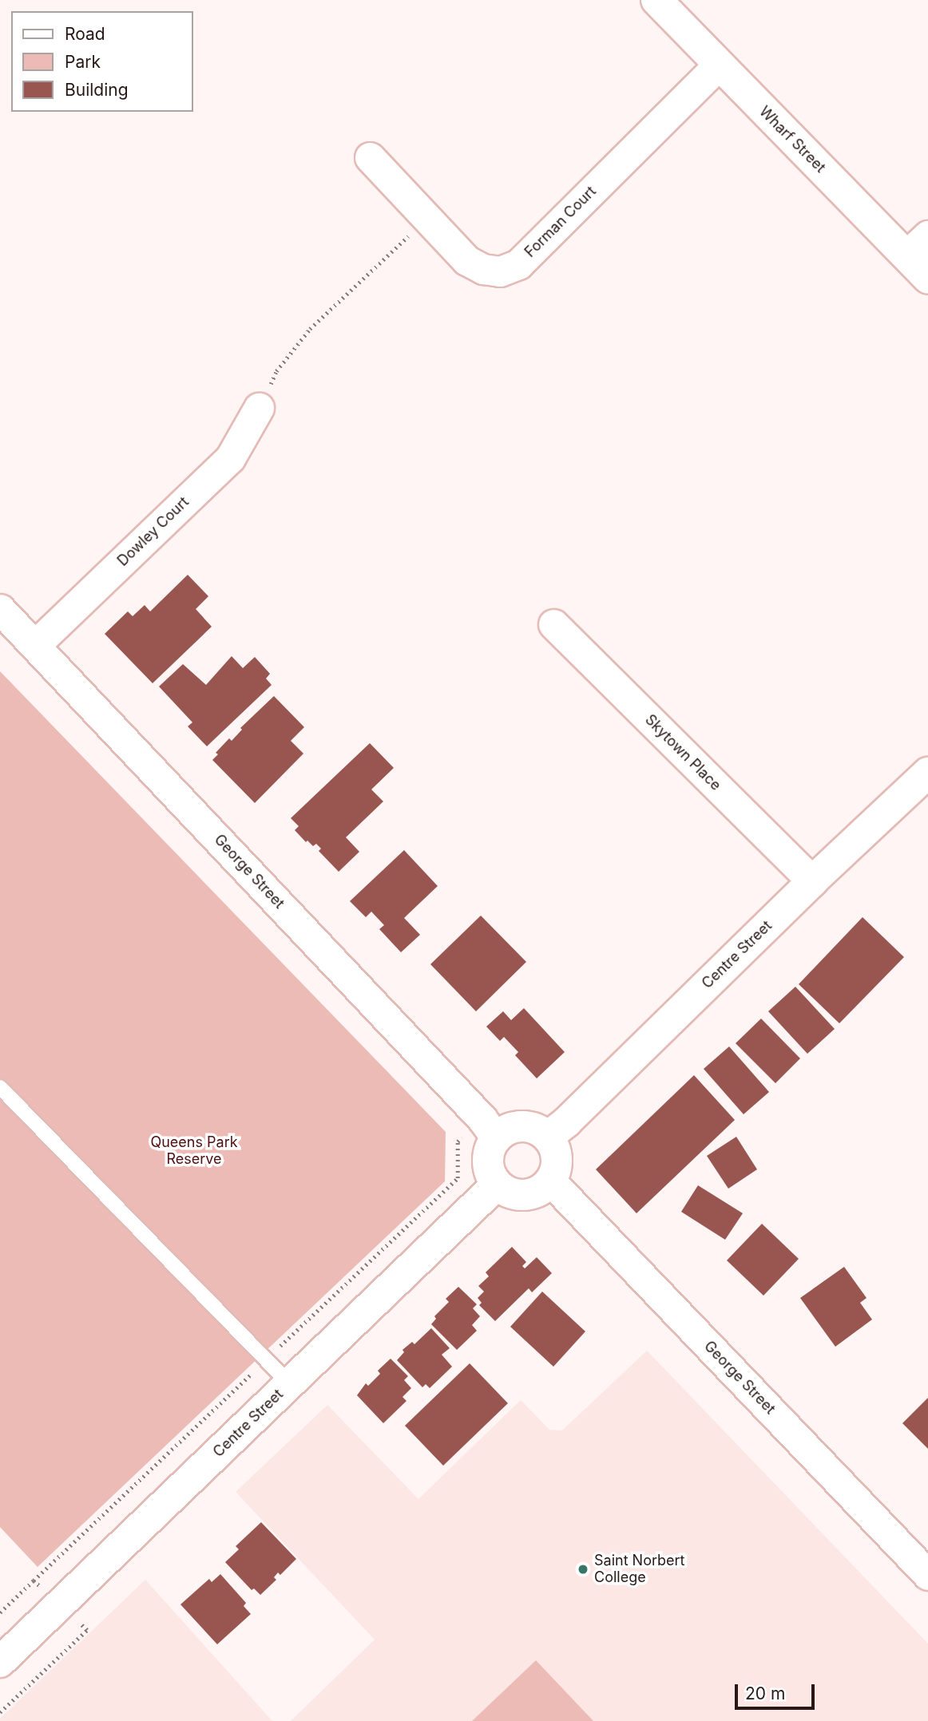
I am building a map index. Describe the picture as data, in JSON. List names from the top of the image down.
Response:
{
  "streets": {
    "street": [
      "Wharf Street",
      "Forman Court",
      "Dowley Court",
      "Skytown Place",
      "George Street",
      "Centre Street"
    ]
  },
  "crossings": [
    ["Wharf Street", "Forman Court"],
    ["Dowley Court", "George Street"],
    ["Skytown Place", "Centre Street"],
    ["George Street", "Centre Street"]
  ],
  "parks": ["Queens Park Reserve"],
  "places": ["Saint Norbert College"],
  "legend": ["Road", "Park", "Building"],
  "scale_bar": "20 m"
}
